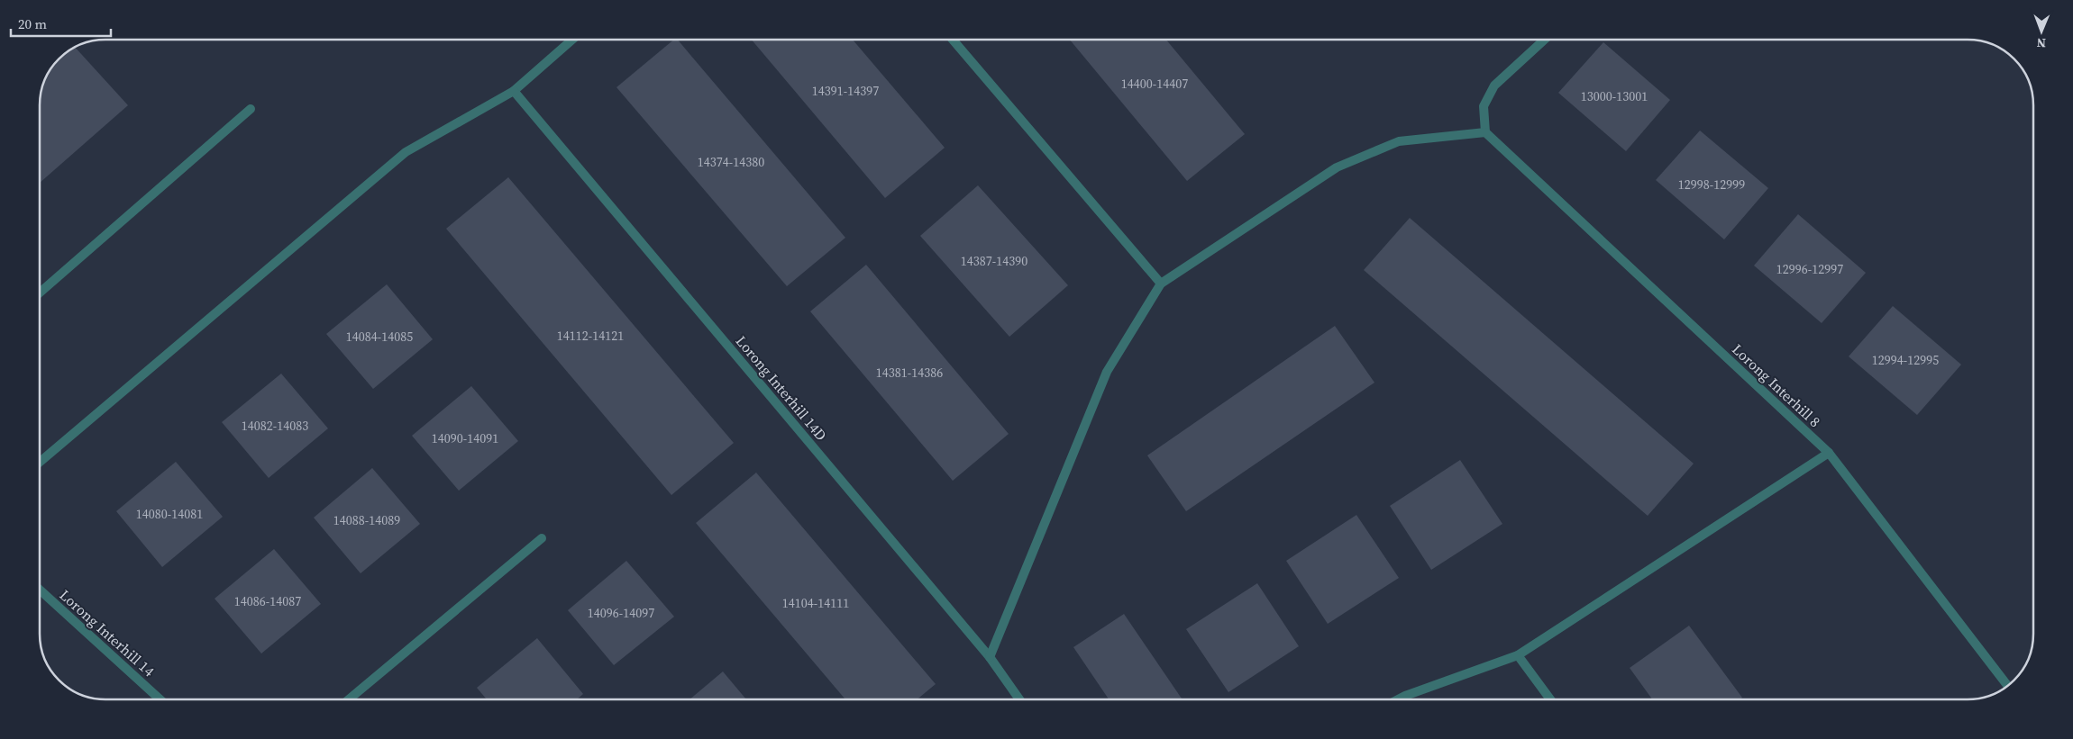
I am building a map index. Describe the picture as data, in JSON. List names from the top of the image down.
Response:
{
  "streets": {
    "street": ["Lorong Interhill 8", "Lorong Interhill 14D", "Lorong Interhill 14"]
  },
  "house_numbers": [
    "14400-14407",
    "14391-14397",
    "13000-13001",
    "14374-14380",
    "12998-12999",
    "14387-14390",
    "12996-12997",
    "14112-14121",
    "14084-14085",
    "12994-12995",
    "14381-14386",
    "14082-14083",
    "14090-14091",
    "14080-14081",
    "14088-14089",
    "14086-14087",
    "14104-14111",
    "14096-14097"
  ],
  "scale_bar": "20 m",
  "north": "bottom"
}
